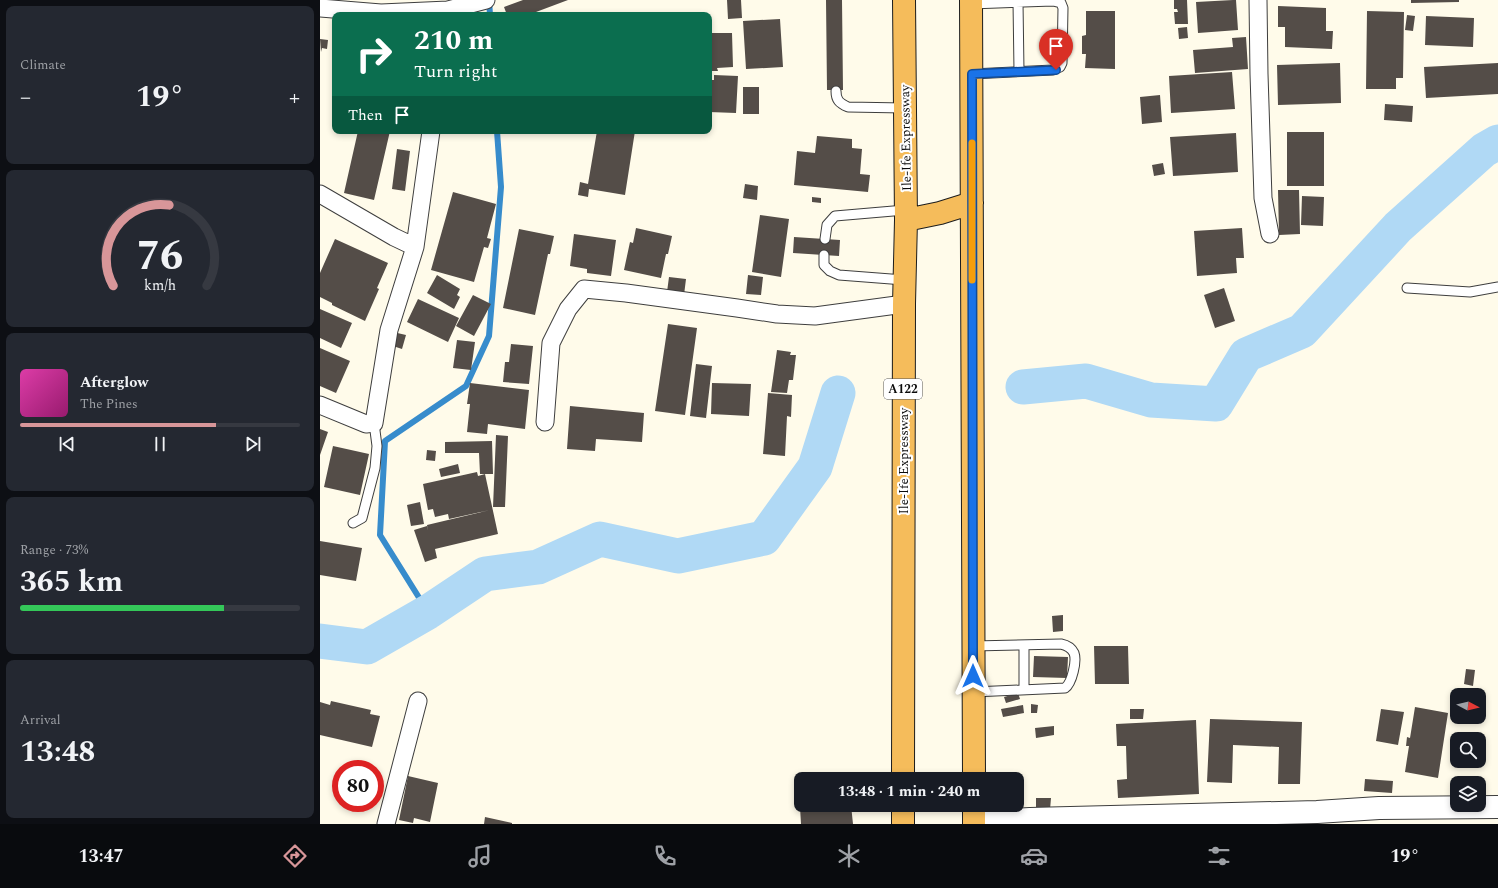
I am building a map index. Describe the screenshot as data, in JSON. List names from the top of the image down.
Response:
{
  "streets": {
    "highway": ["Ile-Ife Expressway", "A122"]
  },
  "north": "right",
  "page": {
    "tile": [
      "Climate",
      ["Range · 73%", "365 km"],
      ["Arrival", "13:48"]
    ],
    "turn": ["210 m", "Turn right"],
    "heat": ["−", "19°", "+"],
    "then": "Then",
    "song": ["Afterglow", "The Pines"],
    "limit": "80",
    "trip": "13:48 · 1 min · 240 m",
    "tabs": ["13:47", "19°"],
    "gauge": ["76", "km/h"]
  }
}
